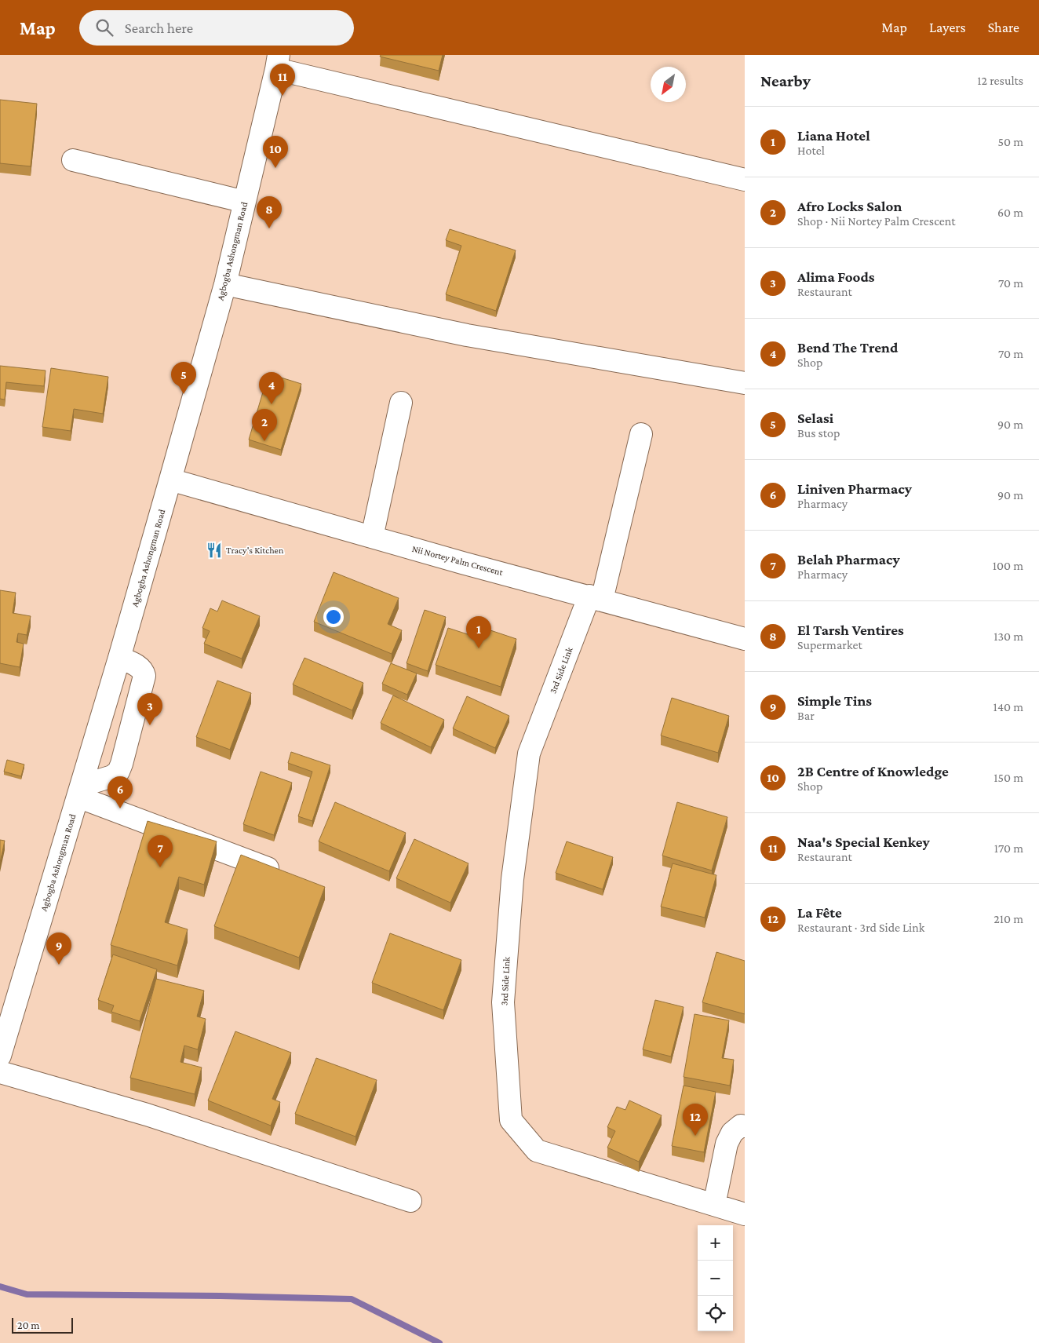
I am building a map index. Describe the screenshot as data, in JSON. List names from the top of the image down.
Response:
{
  "streets": {
    "street": ["Agbogba Ashongman Road", "Nii Nortey Palm Crescent", "3rd Side Link"]
  },
  "crossings": [
    ["Agbogba Ashongman Road", "Nii Nortey Palm Crescent"],
    ["Nii Nortey Palm Crescent", "3rd Side Link"]
  ],
  "places": {
    "restaurant": ["Tracy's Kitchen"]
  },
  "scale_bar": "20 m",
  "north": "bottom left",
  "page": {
    "header": "Map",
    "search": "Search here",
    "nav": ["Map", "Layers", "Share"],
    "heading": ["Nearby", "12 results"],
    "pins": [
      "11",
      "10",
      "8",
      "5",
      "4",
      "2",
      "1",
      "3",
      "6",
      "7",
      "9",
      "12"
    ],
    "list": [
      {
        "mark": "1",
        "name": "Liana Hotel",
        "note": "Hotel",
        "value": "50 m"
      },
      {
        "mark": "2",
        "name": "Afro Locks Salon",
        "note": "Shop · Nii Nortey Palm Crescent",
        "value": "60 m"
      },
      {
        "mark": "3",
        "name": "Alima Foods",
        "note": "Restaurant",
        "value": "70 m"
      },
      {
        "mark": "4",
        "name": "Bend The Trend",
        "note": "Shop",
        "value": "70 m"
      },
      {
        "mark": "5",
        "name": "Selasi",
        "note": "Bus stop",
        "value": "90 m"
      },
      {
        "mark": "6",
        "name": "Liniven Pharmacy",
        "note": "Pharmacy",
        "value": "90 m"
      },
      {
        "mark": "7",
        "name": "Belah Pharmacy",
        "note": "Pharmacy",
        "value": "100 m"
      },
      {
        "mark": "8",
        "name": "El Tarsh Ventires",
        "note": "Supermarket",
        "value": "130 m"
      },
      {
        "mark": "9",
        "name": "Simple Tins",
        "note": "Bar",
        "value": "140 m"
      },
      {
        "mark": "10",
        "name": "2B Centre of Knowledge",
        "note": "Shop",
        "value": "150 m"
      },
      {
        "mark": "11",
        "name": "Naa's Special Kenkey",
        "note": "Restaurant",
        "value": "170 m"
      },
      {
        "mark": "12",
        "name": "La Fête",
        "note": "Restaurant · 3rd Side Link",
        "value": "210 m"
      }
    ],
    "map_buttons": ["+", "−"],
    "scale": "20 m"
  }
}
